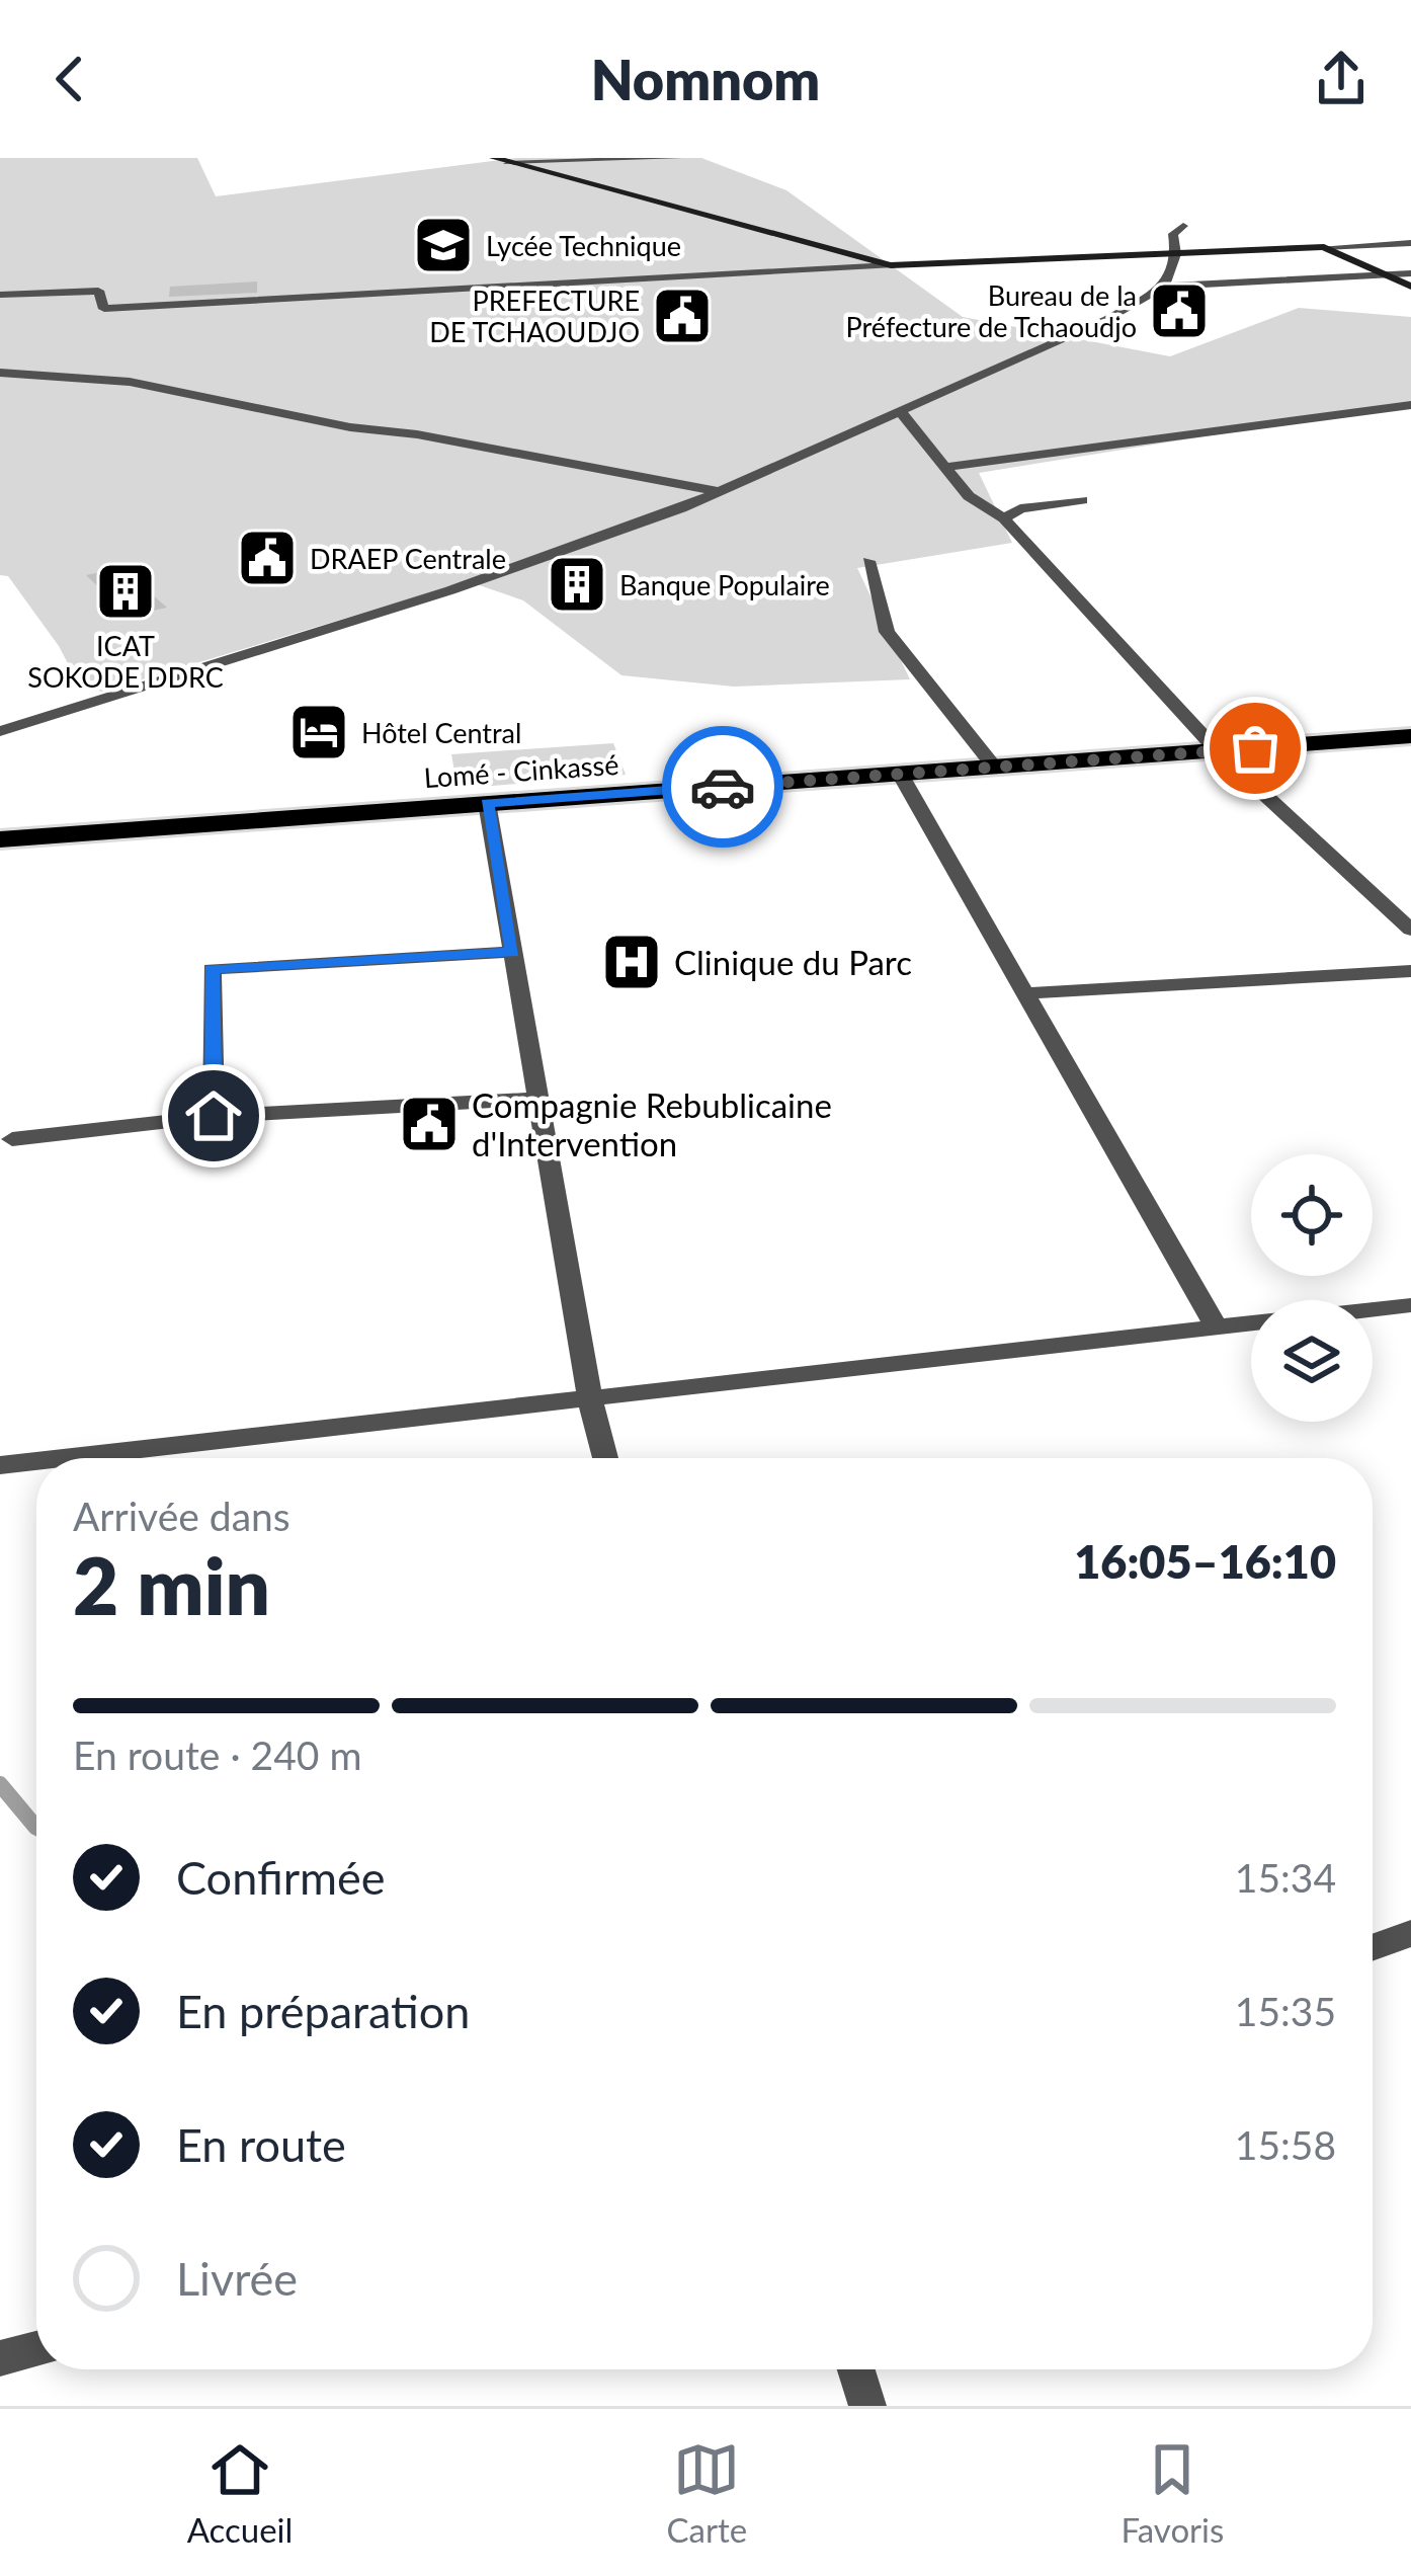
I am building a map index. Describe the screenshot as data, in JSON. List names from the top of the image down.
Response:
{
  "streets": {
    "highway": ["Lomé - Cinkassé"]
  },
  "places": {
    "school or university": ["Lycée Technique"],
    "public building": [
      "Bureau de la Préfecture de Tchaoudjo",
      "PREFECTURE DE TCHAOUDJO",
      "DRAEP Centrale",
      "Compagnie Rebublicaine d'Intervention"
    ],
    "building": ["Banque Populaire", "ICAT SOKODE DDRC"],
    "hotel": ["Hôtel Central"],
    "hospital": ["Clinique du Parc"]
  },
  "page": {
    "header": "Nomnom",
    "heading": ["2 min", "Arrivée dans", "16:05–16:10"],
    "bar": "En route · 240 m",
    "list": [
      ["Confirmée", "15:34"],
      ["En préparation", "15:35"],
      ["En route", "15:58"],
      "Livrée"
    ],
    "tabs": ["Accueil", "Carte", "Favoris"]
  }
}
